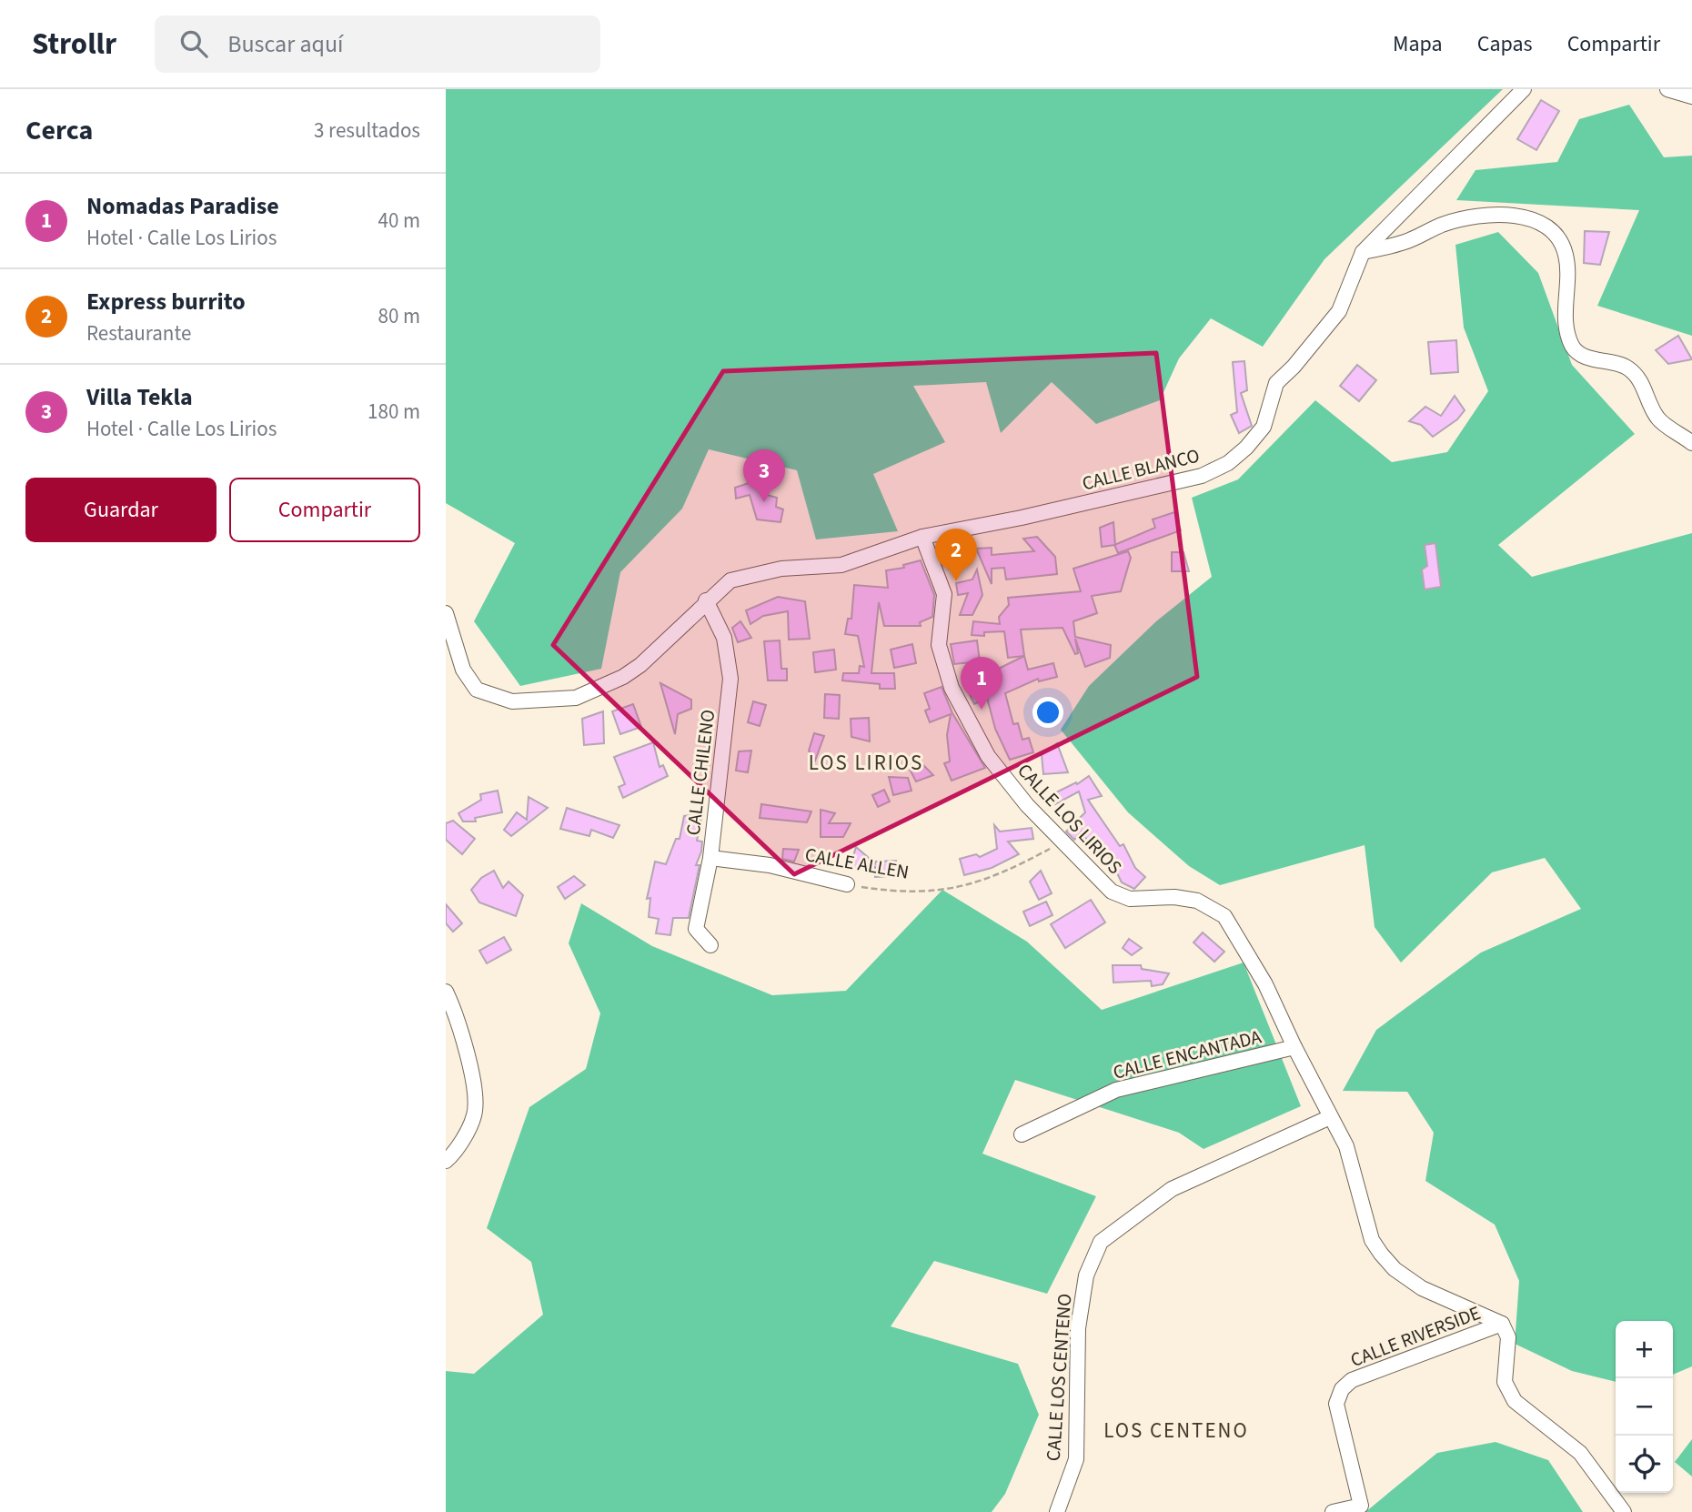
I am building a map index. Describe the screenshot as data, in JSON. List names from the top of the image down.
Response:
{
  "streets": {
    "street": [
      "CALLE BLANCO",
      "CALLE CHILENO",
      "CALLE LOS LIRIOS",
      "CALLE ALLEN",
      "CALLE ENCANTADA",
      "CALLE RIVERSIDE",
      "CALLE LOS CENTENO"
    ]
  },
  "crossings": [
    ["CALLE BLANCO", "CALLE LOS LIRIOS"],
    ["CALLE CHILENO", "CALLE ALLEN"],
    ["CALLE LOS LIRIOS", "CALLE ALLEN"],
    ["CALLE LOS LIRIOS", "CALLE ENCANTADA"],
    ["CALLE LOS LIRIOS", "CALLE RIVERSIDE"],
    ["CALLE LOS LIRIOS", "CALLE LOS CENTENO"]
  ],
  "districts": ["LOS LIRIOS", "LOS CENTENO"],
  "page": {
    "header": "Strollr",
    "search": "Buscar aquí",
    "nav": ["Mapa", "Capas", "Compartir"],
    "heading": ["Cerca", "3 resultados"],
    "list": [
      {
        "mark": "1",
        "name": "Nomadas Paradise",
        "note": "Hotel · Calle Los Lirios",
        "value": "40 m"
      },
      {
        "mark": "2",
        "name": "Express burrito",
        "note": "Restaurante",
        "value": "80 m"
      },
      {
        "mark": "3",
        "name": "Villa Tekla",
        "note": "Hotel · Calle Los Lirios",
        "value": "180 m"
      }
    ],
    "pins": ["3", "2", "1"],
    "buttons": ["Guardar", "Compartir"],
    "map_buttons": ["+", "−"]
  }
}
